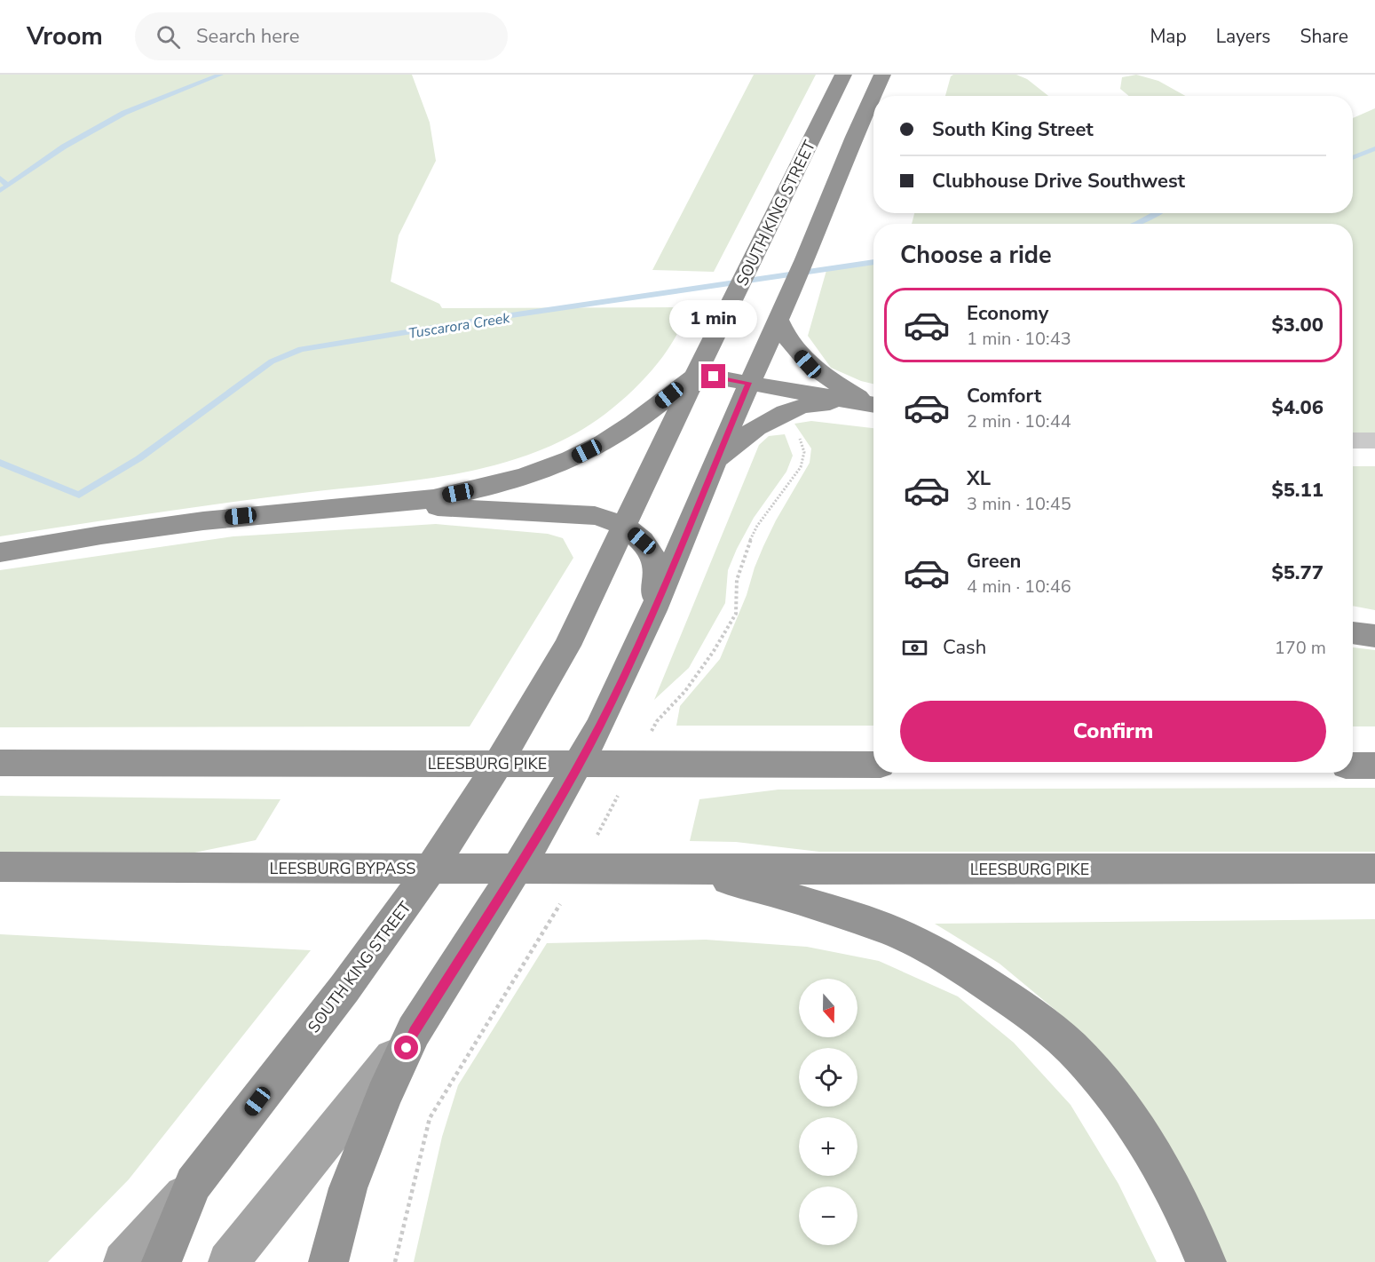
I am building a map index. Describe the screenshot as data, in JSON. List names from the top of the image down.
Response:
{
  "streets": {
    "highway": ["SOUTH KING STREET", "LEESBURG PIKE", "LEESBURG BYPASS"]
  },
  "crossings": [
    ["LEESBURG PIKE", "LEESBURG BYPASS"]
  ],
  "water": ["Tuscarora Creek"],
  "north": "bottom",
  "page": {
    "header": "Vroom",
    "search": "Search here",
    "nav": ["Map", "Layers", "Share"],
    "banner": ["South King Street", "Clubhouse Drive Southwest"],
    "heading": "Choose a ride",
    "list": [
      {
        "name": "Economy",
        "note": "1 min · 10:43",
        "value": "$3.00"
      },
      {
        "name": "Comfort",
        "note": "2 min · 10:44",
        "value": "$4.06"
      },
      {
        "name": "XL",
        "note": "3 min · 10:45",
        "value": "$5.11"
      },
      {
        "name": "Green",
        "note": "4 min · 10:46",
        "value": "$5.77"
      }
    ],
    "bubble": "1 min",
    "pay": ["Cash", "170 m"],
    "buttons": "Confirm",
    "map_buttons": ["+", "−"]
  }
}
